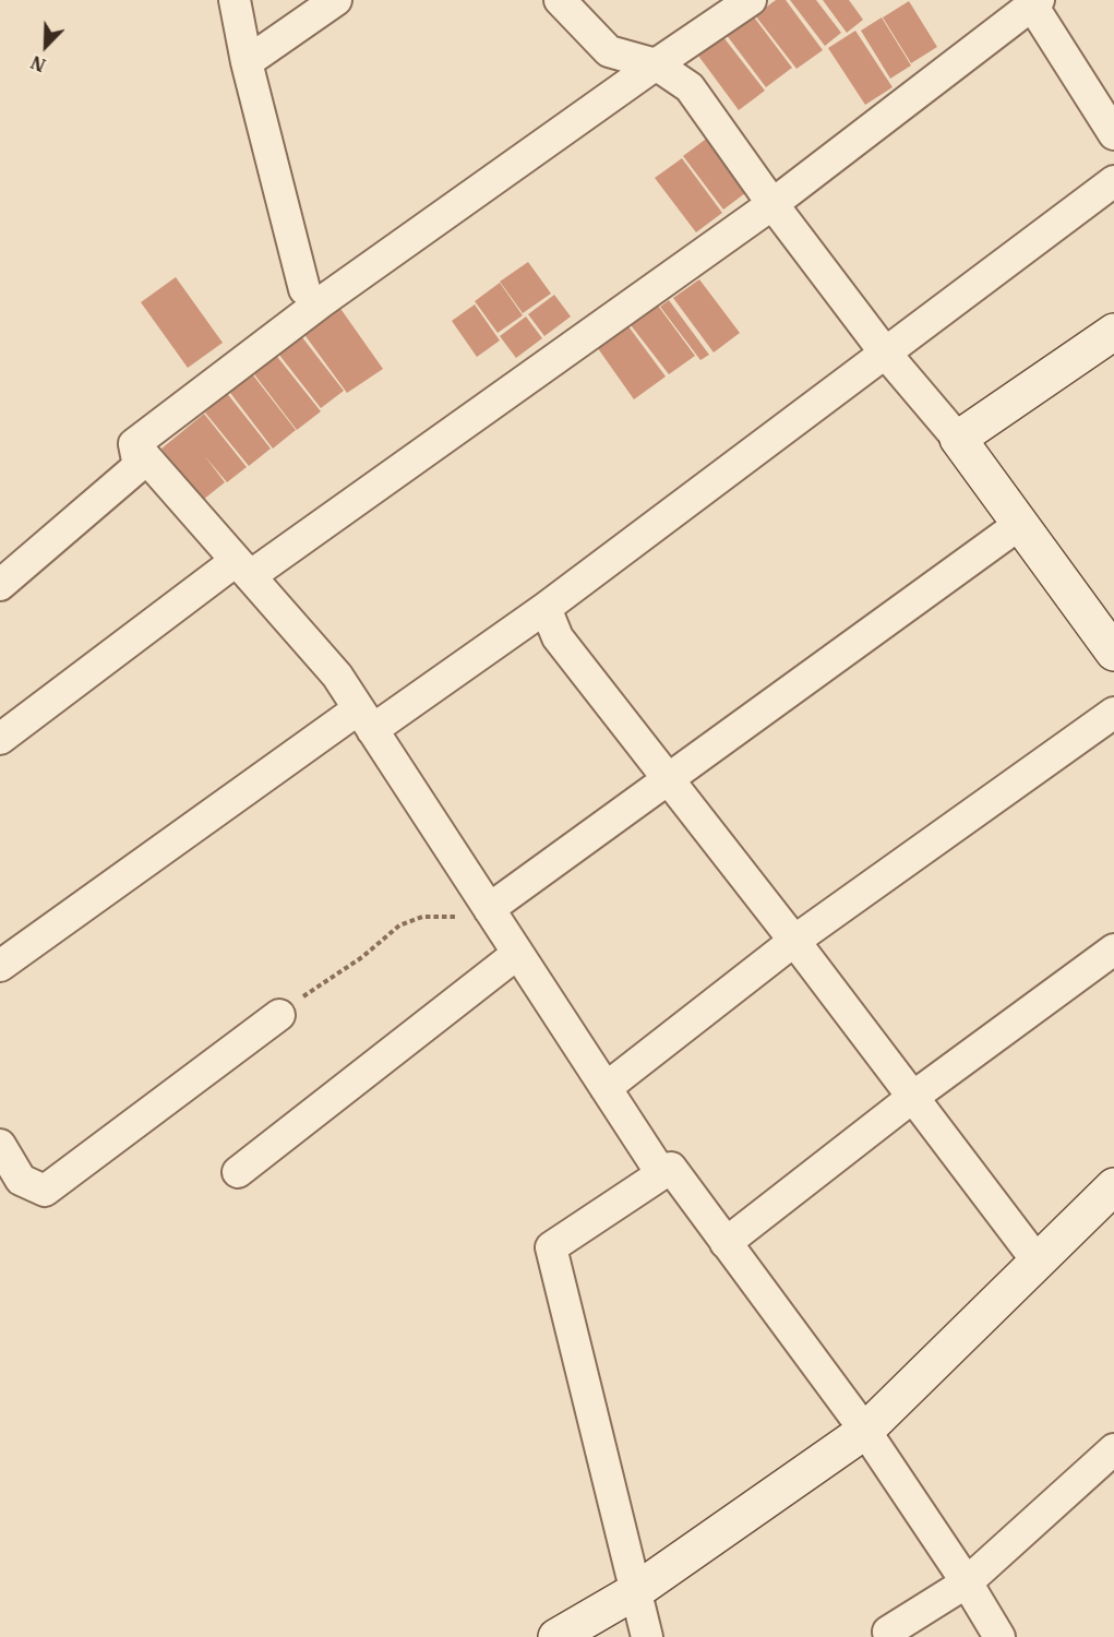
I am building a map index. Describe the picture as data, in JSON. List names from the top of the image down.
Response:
{
  "north": "bottom left"
}
